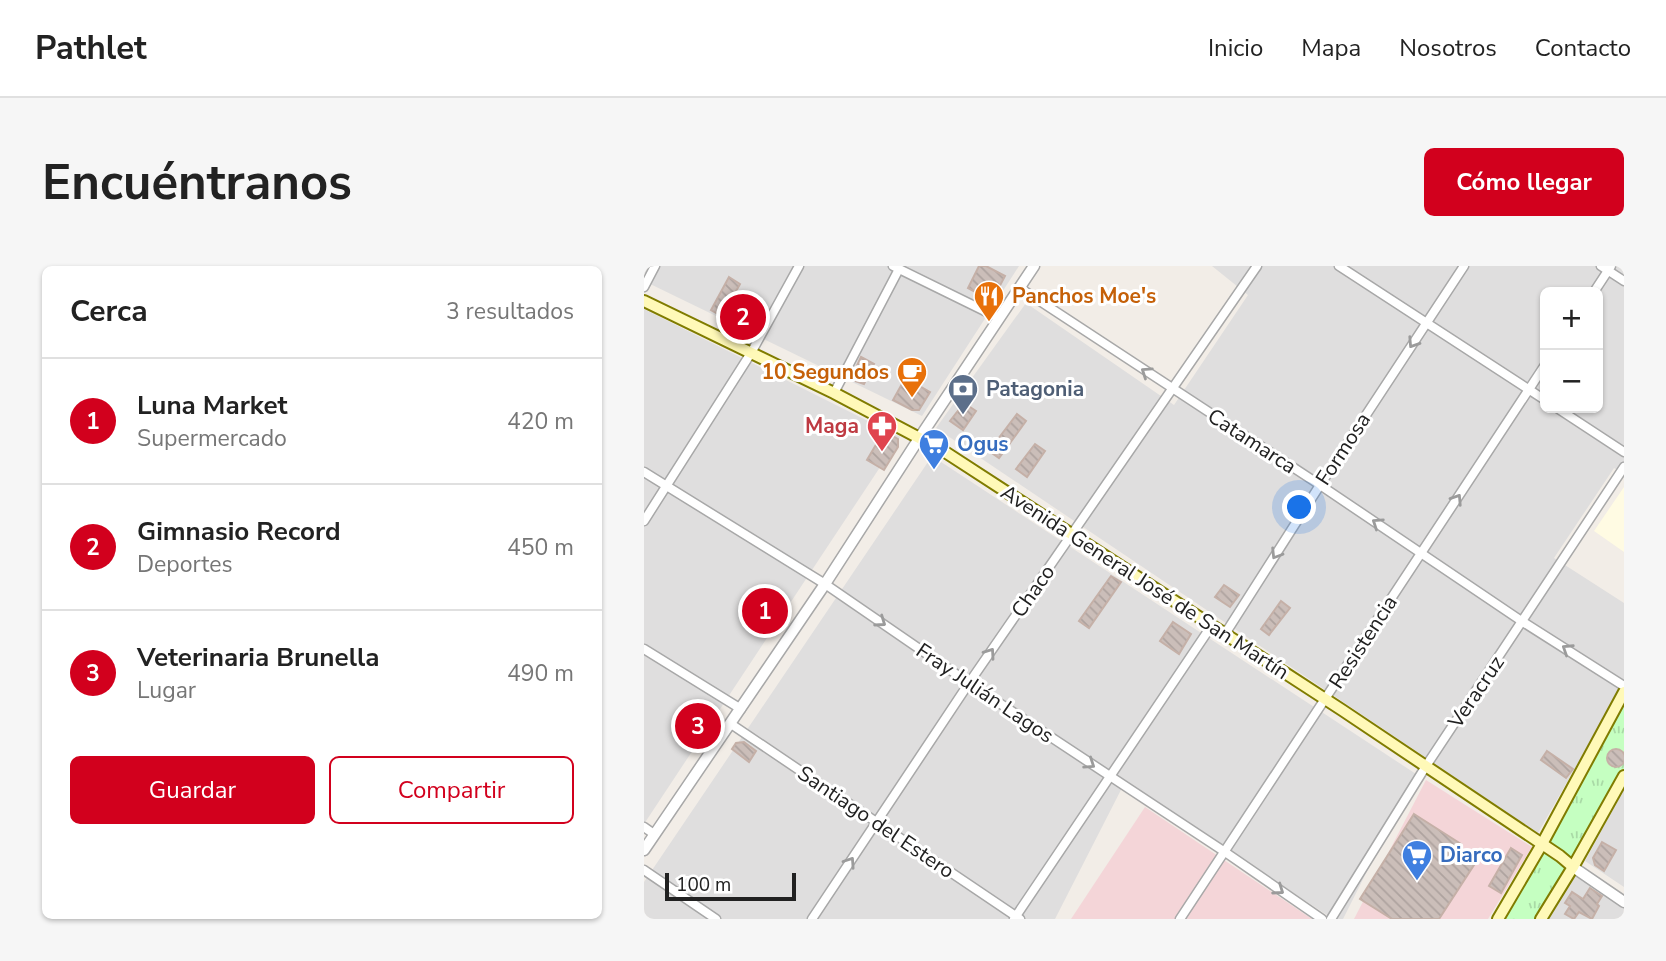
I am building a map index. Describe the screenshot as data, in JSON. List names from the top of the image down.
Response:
{
  "streets": {
    "main road": ["Avenida General José de San Martín"],
    "street": [
      "Catamarca",
      "Formosa",
      "Chaco",
      "Resistencia",
      "Veracruz",
      "Fray Julián Lagos",
      "Santiago del Estero"
    ]
  },
  "crossings": [
    ["Catamarca", "Formosa"],
    ["Catamarca", "Chaco"],
    ["Catamarca", "Resistencia"],
    ["Catamarca", "Veracruz"],
    ["Formosa", "Avenida General José de San Martín"],
    ["Avenida General José de San Martín", "Chaco"],
    ["Avenida General José de San Martín", "Resistencia"],
    ["Avenida General José de San Martín", "Veracruz"],
    ["Chaco", "Fray Julián Lagos"],
    ["Chaco", "Santiago del Estero"],
    ["Resistencia", "Fray Julián Lagos"]
  ],
  "one_way": [
    "Catamarca",
    "Formosa",
    "Chaco",
    "Fray Julián Lagos"
  ],
  "places": {
    "restaurant": ["Panchos Moe's"],
    "cafe": ["10 Segundos"],
    "bank": ["Patagonia"],
    "pharmacy": ["Maga"],
    "supermarket": ["Ogus", "Diarco"]
  },
  "scale_bar": "100 m",
  "page": {
    "header": "Pathlet",
    "nav": [
      "Inicio",
      "Mapa",
      "Nosotros",
      "Contacto"
    ],
    "buttons": [
      "Cómo llegar",
      ["Guardar", "Compartir"]
    ],
    "title": "Encuéntranos",
    "heading": ["Cerca", "3 resultados"],
    "map_buttons": ["+", "−"],
    "pins": ["2", "1", "3"],
    "list": [
      {
        "mark": "1",
        "name": "Luna Market",
        "note": "Supermercado",
        "value": "420 m"
      },
      {
        "mark": "2",
        "name": "Gimnasio Record",
        "note": "Deportes",
        "value": "450 m"
      },
      {
        "mark": "3",
        "name": "Veterinaria Brunella",
        "note": "Lugar",
        "value": "490 m"
      }
    ],
    "scale": "100 m"
  }
}
